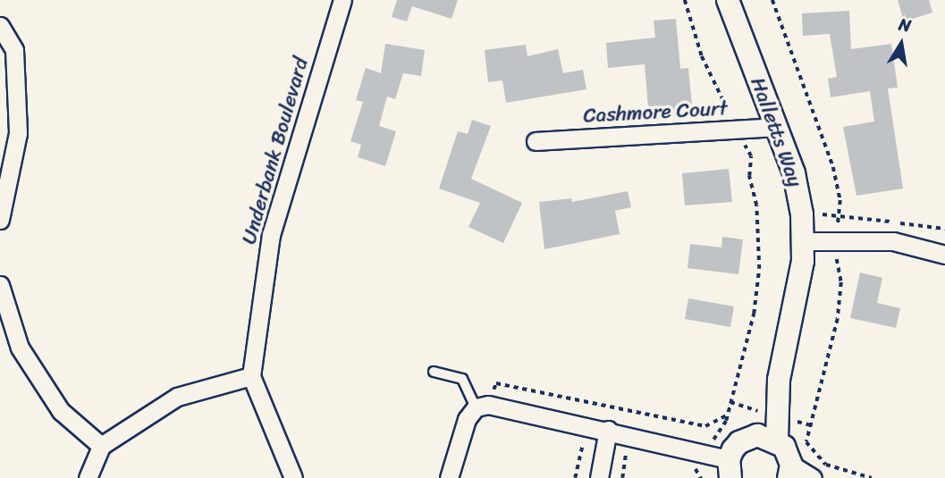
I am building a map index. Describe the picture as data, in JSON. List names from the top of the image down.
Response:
{
  "streets": {
    "street": ["Cashmore Court", "Halletts Way", "Underbank Boulevard"]
  },
  "crossings": [
    ["Cashmore Court", "Halletts Way"]
  ],
  "north": "top"
}
